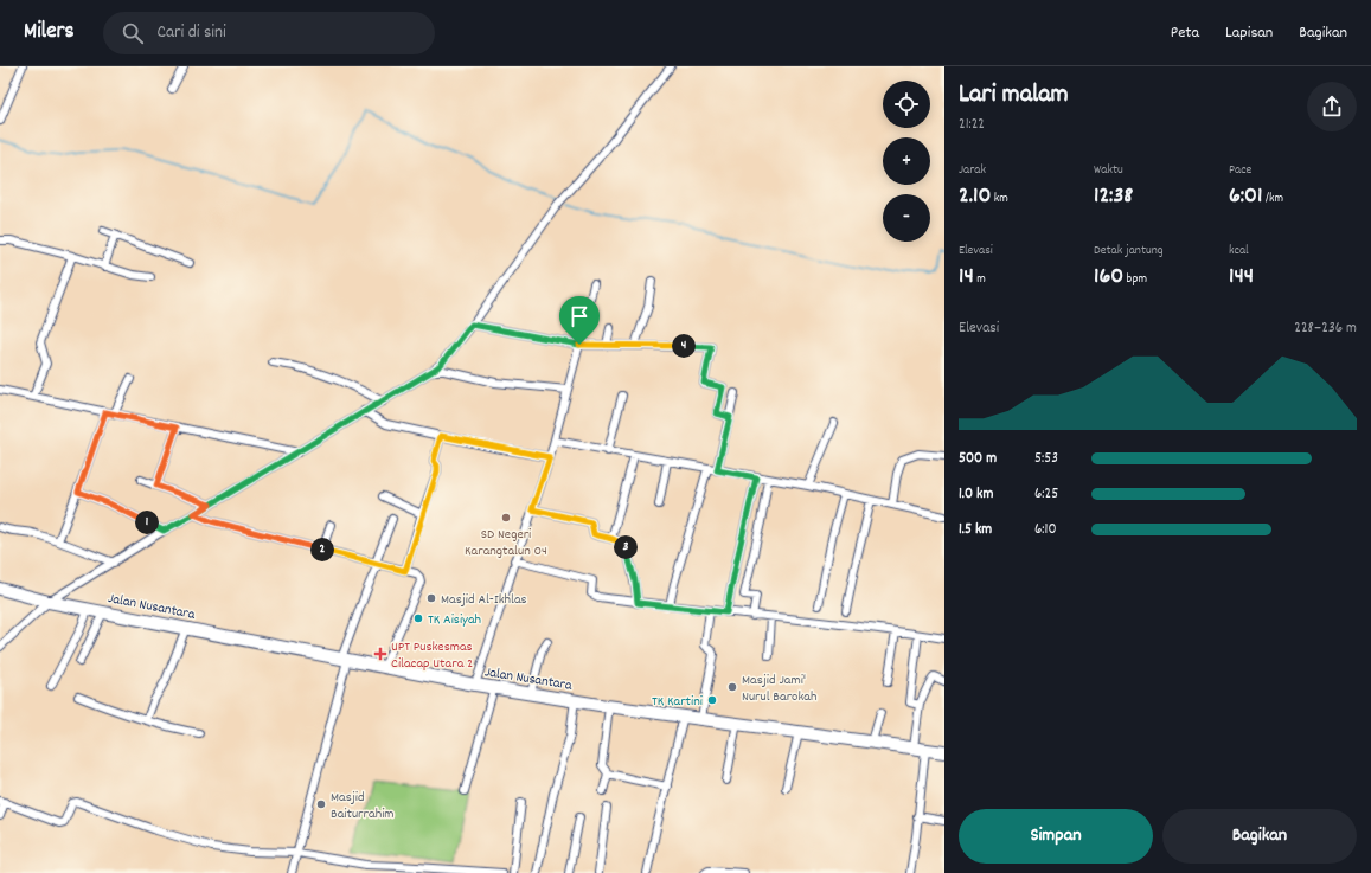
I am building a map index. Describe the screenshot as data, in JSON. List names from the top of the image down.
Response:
{
  "streets": {
    "highway": ["Jalan Nusantara"]
  },
  "places": {
    "other": [
      "SD Negeri Karangtalun 04",
      "Masjid Al-Ikhlas",
      "TK Aisiyah",
      "Masjid Jami' Nurul Barokah",
      "TK Kartini",
      "Masjid Baiturrahim"
    ],
    "health": ["UPT Puskesmas Cilacap Utara 2"]
  },
  "page": {
    "header": "Milers",
    "search": "Cari di sini",
    "nav": ["Peta", "Lapisan", "Bagikan"],
    "heading": ["Lari malam", "21:22"],
    "map_buttons": ["+", "−"],
    "stats": [
      ["Jarak", "2.10 km"],
      ["Waktu", "12:38"],
      ["Pace", "6:01 /km"],
      ["Elevasi", "14 m"],
      ["Detak jantung", "160 bpm"],
      ["kcal", "144"]
    ],
    "chart": ["Elevasi", "228–236 m"],
    "pins": [
      "4",
      "1",
      "3",
      "2"
    ],
    "list": [
      {
        "name": "500 m",
        "note": "5:53"
      },
      {
        "name": "1.0 km",
        "note": "6:25"
      },
      {
        "name": "1.5 km",
        "note": "6:10"
      }
    ],
    "buttons": ["Simpan", "Bagikan"]
  }
}
